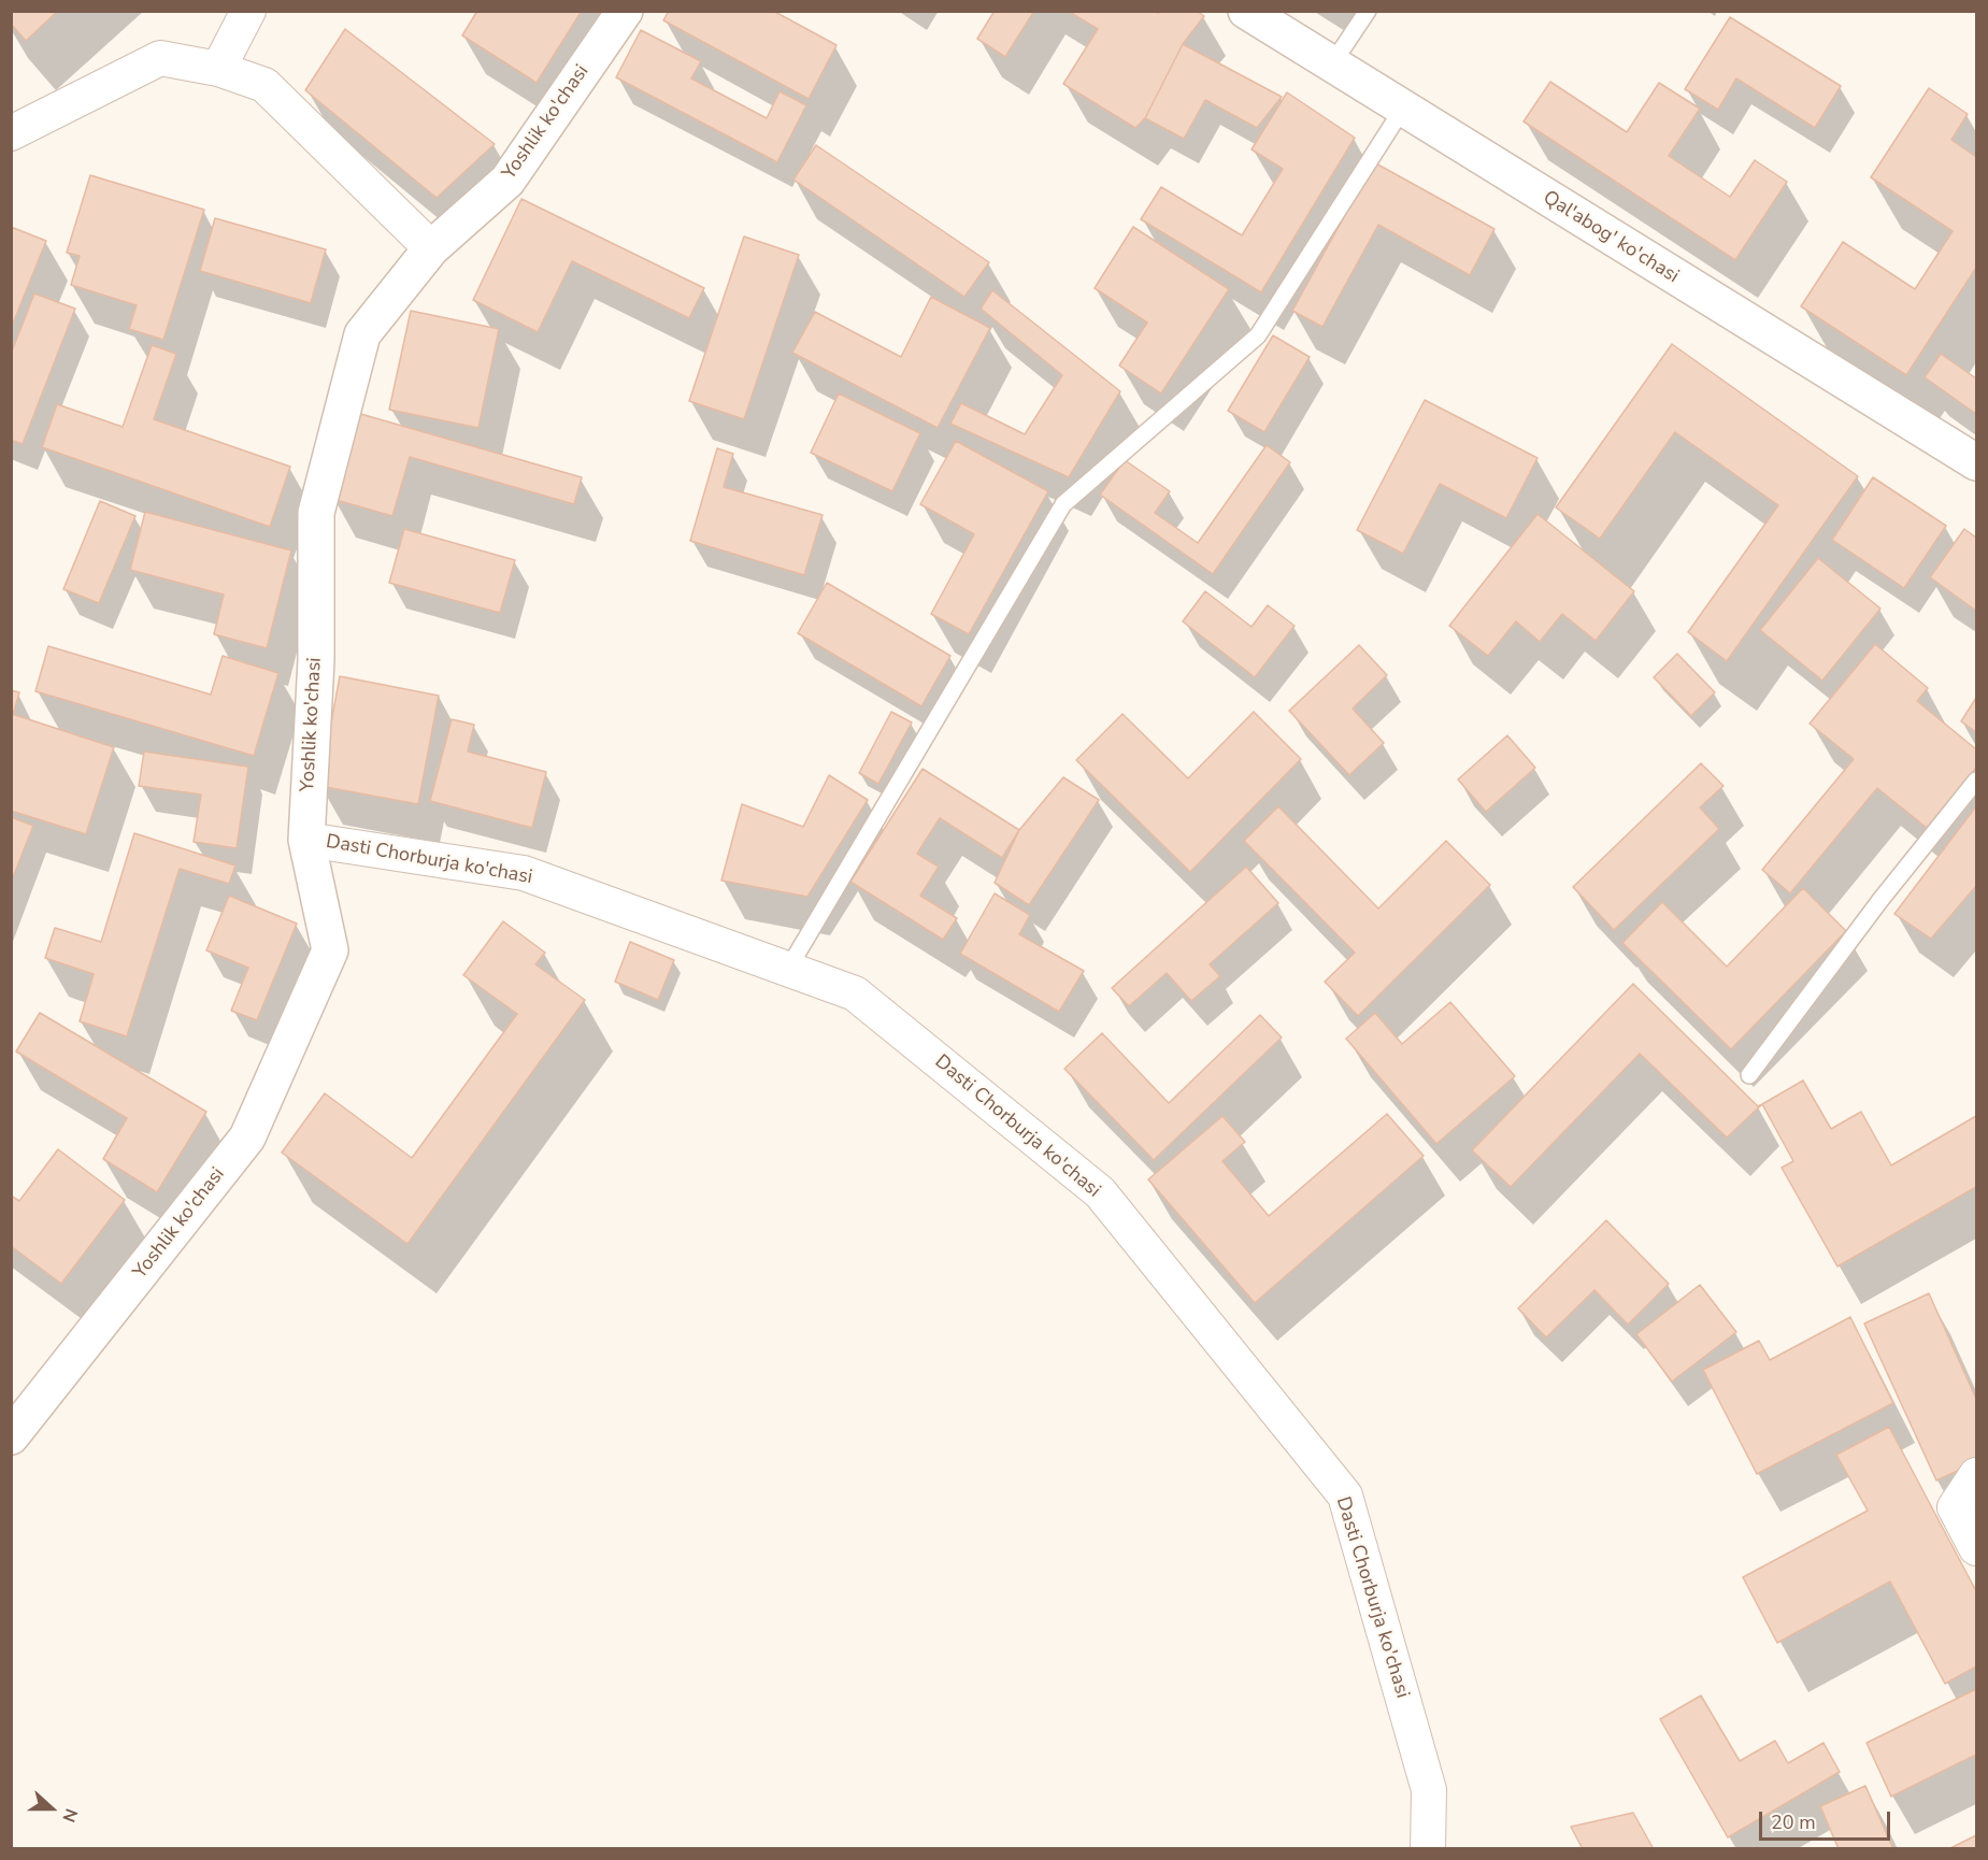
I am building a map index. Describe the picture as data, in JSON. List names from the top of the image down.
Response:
{
  "streets": {
    "street": ["Yoshlik ko'chasi", "Qal'abog' ko'chasi", "Dasti Chorburja ko'chasi"]
  },
  "crossings": [
    ["Yoshlik ko'chasi", "Dasti Chorburja ko'chasi"]
  ],
  "scale_bar": "20 m",
  "north": "right"
}
